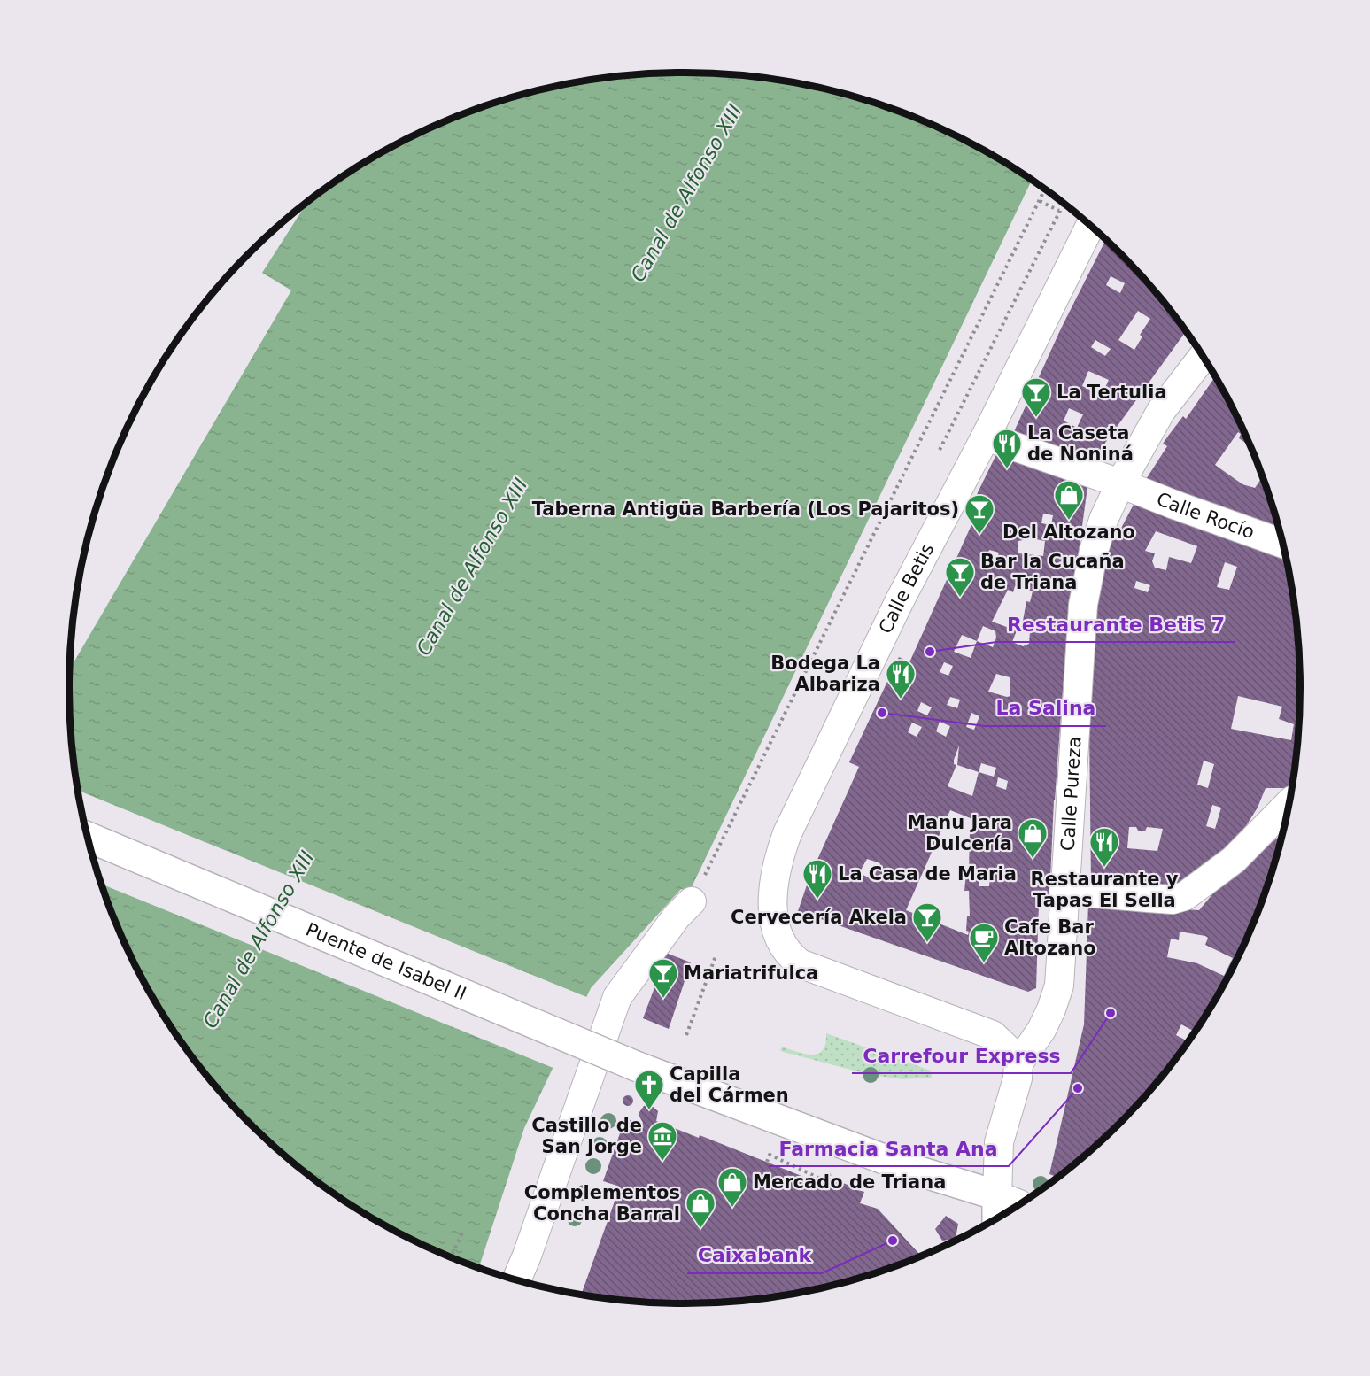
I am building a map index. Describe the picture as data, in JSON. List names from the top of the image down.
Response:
{
  "streets": {
    "street": [
      "Calle Rocío",
      "Calle Betis",
      "Calle Pureza",
      "Puente de Isabel II"
    ]
  },
  "crossings": [
    ["Calle Rocío", "Calle Betis"],
    ["Calle Rocío", "Calle Pureza"],
    ["Calle Betis", "Calle Pureza"],
    ["Calle Pureza", "Puente de Isabel II"]
  ],
  "water": ["Canal de Alfonso XIII"],
  "places": {
    "bar": [
      "La Tertulia",
      "Taberna Antigüa Barbería (Los Pajaritos)",
      "Bar la Cucaña de Triana",
      "Cervecería Akela",
      "Mariatrifulca"
    ],
    "restaurant": [
      "La Caseta de Noniná",
      "Bodega La Albariza",
      "Restaurante y Tapas El Sella",
      "La Casa de Maria"
    ],
    "shop": [
      "Del Altozano",
      "Manu Jara Dulcería",
      "Mercado de Triana",
      "Complementos Concha Barral"
    ],
    "other": [
      "Restaurante Betis 7",
      "La Salina",
      "Carrefour Express",
      "Farmacia Santa Ana",
      "Caixabank"
    ],
    "cafe": ["Cafe Bar Altozano"],
    "church": ["Capilla del Cármen"],
    "museum": ["Castillo de San Jorge"]
  }
}
